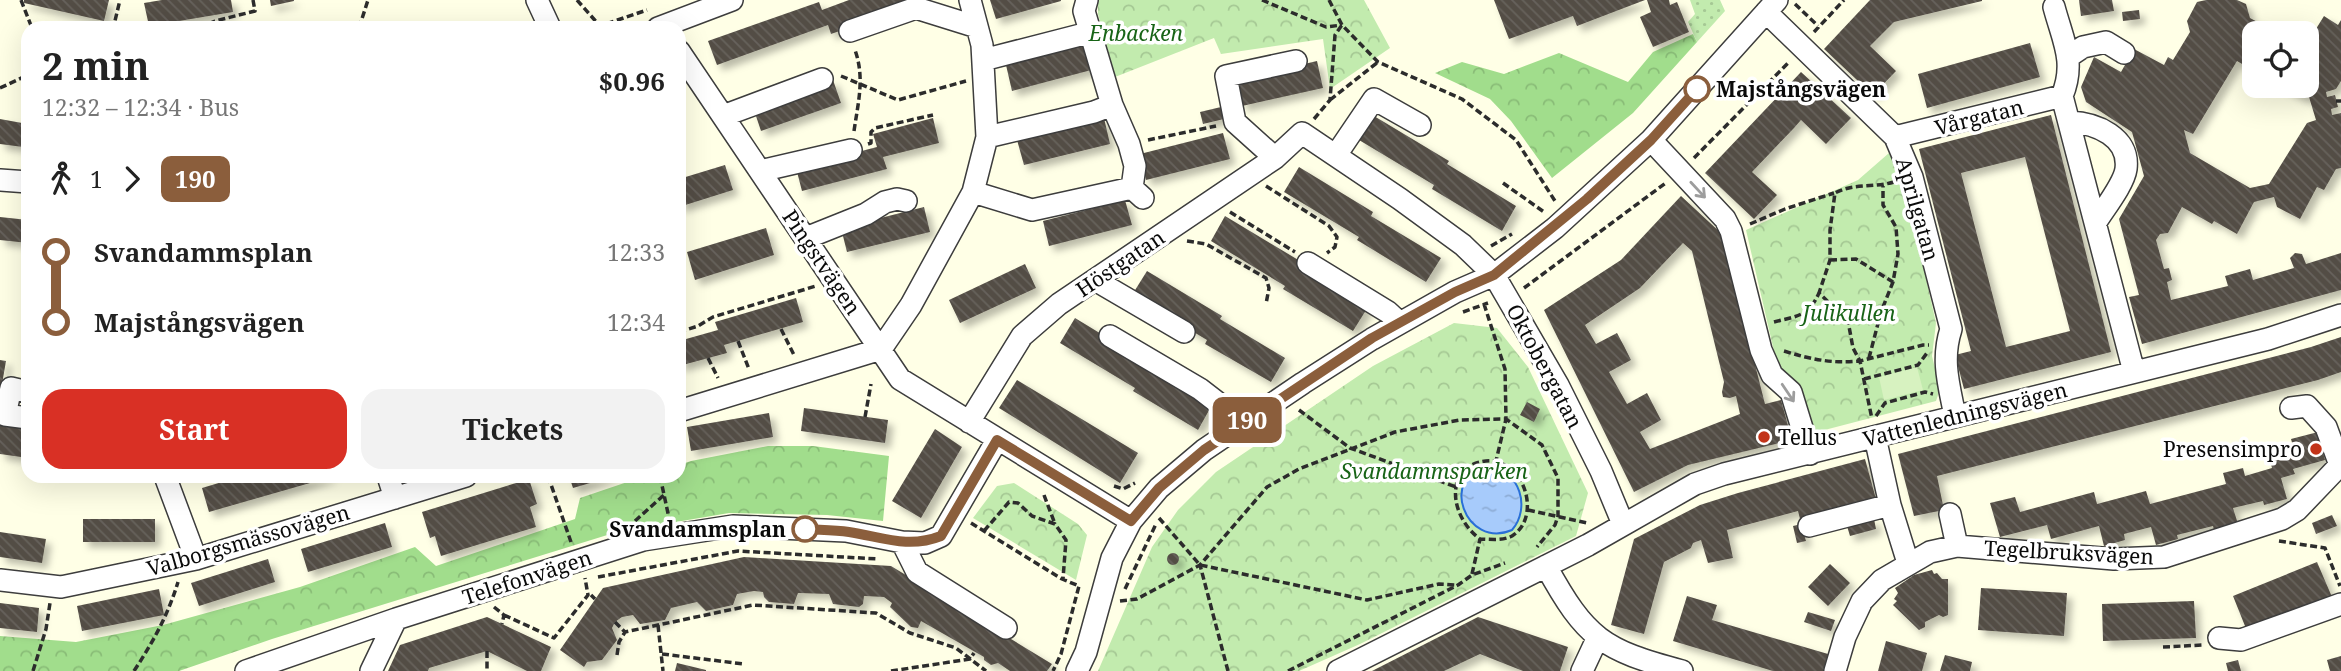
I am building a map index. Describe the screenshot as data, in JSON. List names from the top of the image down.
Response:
{
  "streets": {
    "street": [
      "Vårgatan",
      "Aprilgatan",
      "Pingstvägen",
      "Höstgatan",
      "Oktobergatan",
      "Vattenledningsvägen",
      "Valborgsmässovägen",
      "Tegelbruksvägen",
      "Telefonvägen"
    ]
  },
  "crossings": [
    ["Vårgatan", "Aprilgatan"],
    ["Aprilgatan", "Vattenledningsvägen"],
    ["Pingstvägen", "Höstgatan"],
    ["Pingstvägen", "Telefonvägen"],
    ["Höstgatan", "Oktobergatan"],
    ["Oktobergatan", "Vattenledningsvägen"]
  ],
  "parks": ["Enbacken", "Julikullen", "Svandammsparken"],
  "places": [
    "Majstångsvägen",
    "Tellus",
    "Presensimpro",
    "Svandammsplan"
  ],
  "lines": ["bus line 190"],
  "page": {
    "on_map": "190",
    "heading": ["2 min", "12:32 – 12:34 · Bus", "$0.96"],
    "legs": ["1", "190"],
    "list": [
      {
        "name": "Svandammsplan",
        "value": "12:33"
      },
      {
        "name": "Majstångsvägen",
        "value": "12:34"
      }
    ],
    "buttons": ["Start", "Tickets"]
  }
}
